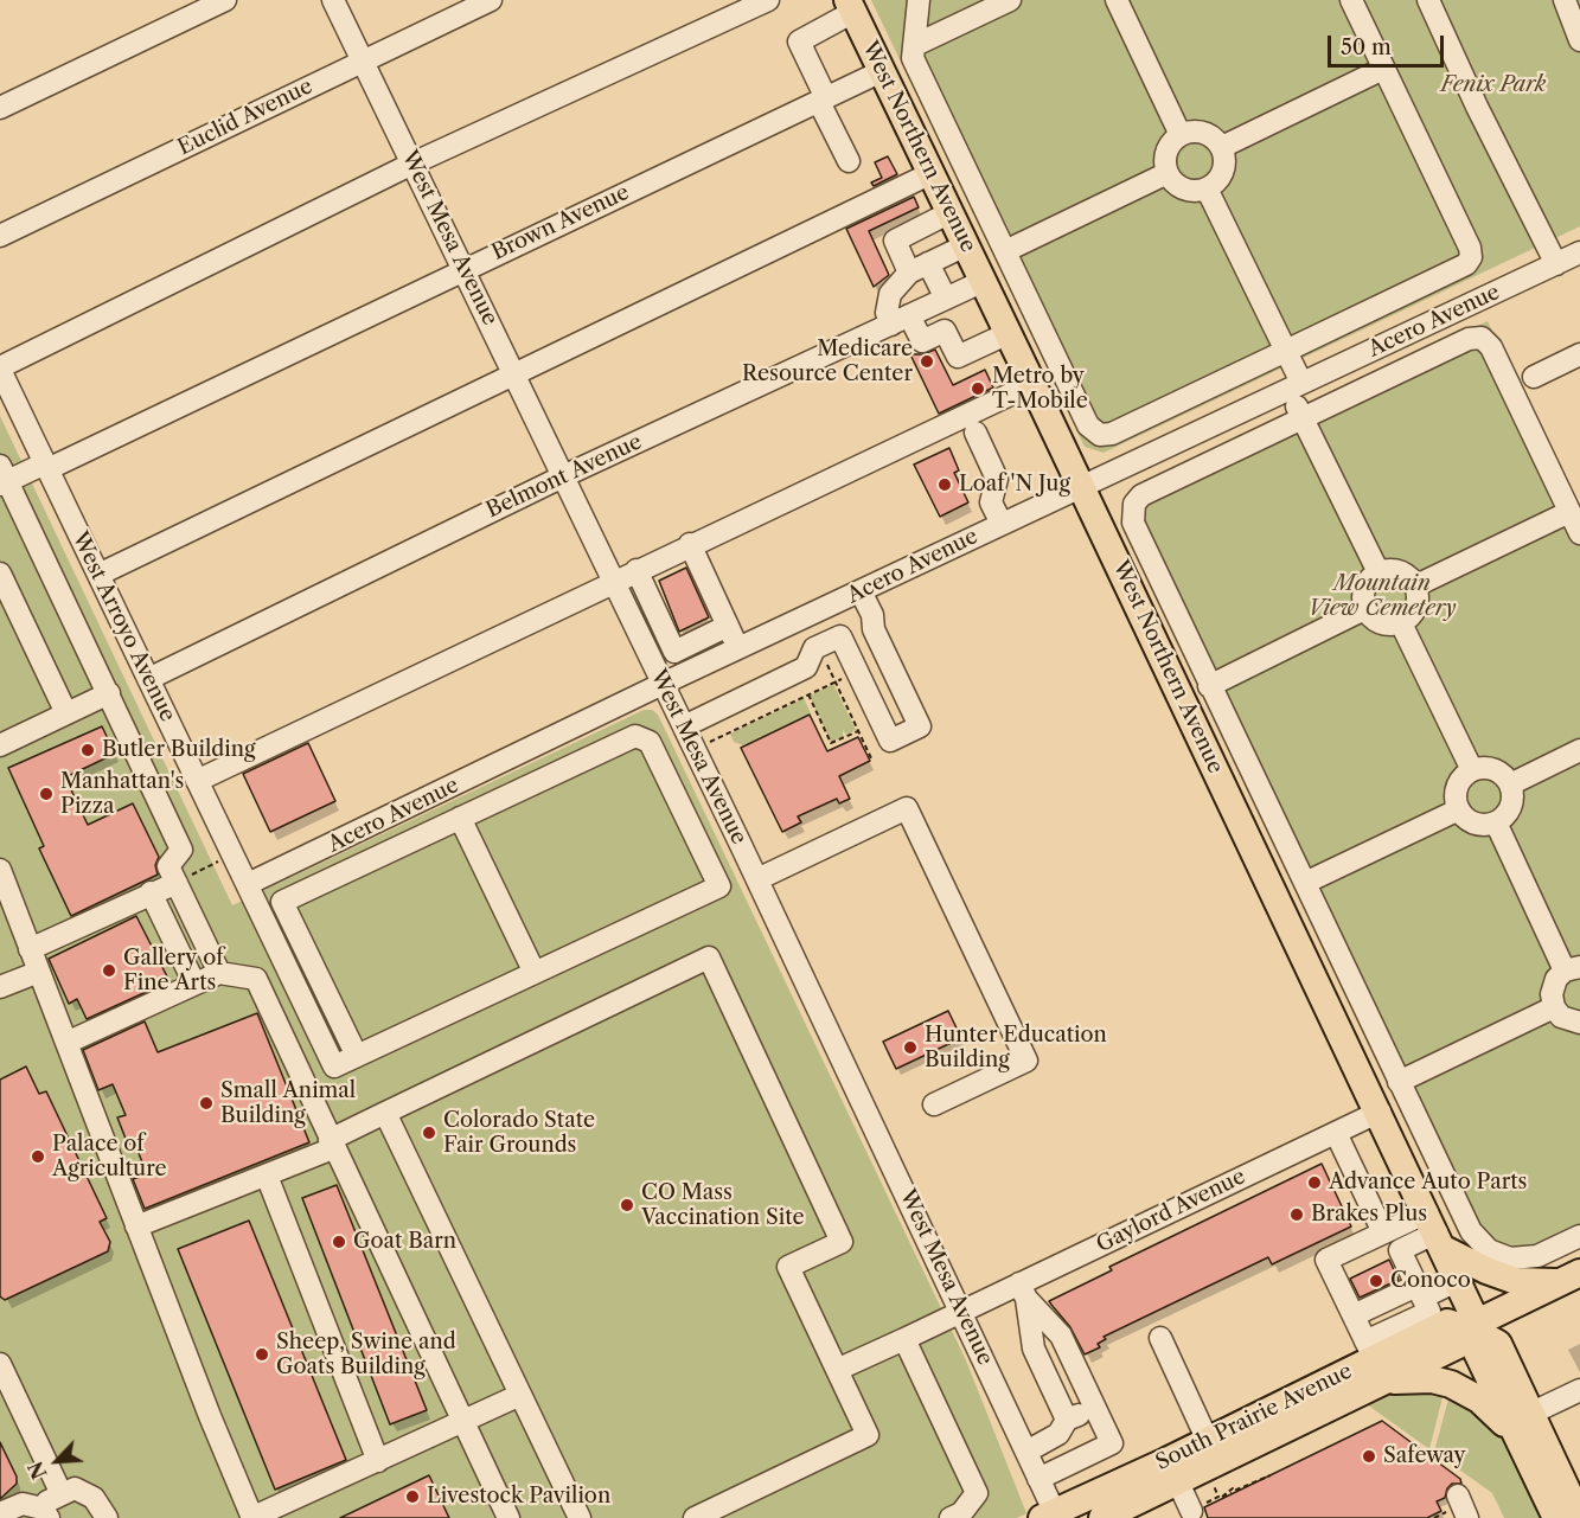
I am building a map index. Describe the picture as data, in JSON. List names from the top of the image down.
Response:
{
  "streets": {
    "main road": ["West Northern Avenue", "South Prairie Avenue"],
    "street": [
      "Euclid Avenue",
      "Brown Avenue",
      "West Mesa Avenue",
      "Acero Avenue",
      "Belmont Avenue",
      "West Arroyo Avenue",
      "Gaylord Avenue"
    ]
  },
  "crossings": [
    ["Euclid Avenue", "West Mesa Avenue"],
    ["West Northern Avenue", "Brown Avenue"],
    ["West Northern Avenue", "Acero Avenue"],
    ["West Northern Avenue", "Belmont Avenue"],
    ["West Northern Avenue", "Gaylord Avenue"],
    ["West Northern Avenue", "South Prairie Avenue"],
    ["Brown Avenue", "West Mesa Avenue"],
    ["Brown Avenue", "West Arroyo Avenue"],
    ["West Mesa Avenue", "Acero Avenue"],
    ["West Mesa Avenue", "Belmont Avenue"],
    ["West Mesa Avenue", "Gaylord Avenue"],
    ["West Mesa Avenue", "South Prairie Avenue"],
    ["Acero Avenue", "West Arroyo Avenue"],
    ["Belmont Avenue", "West Arroyo Avenue"]
  ],
  "parks": ["Fenix Park", "Mountain View Cemetery"],
  "places": [
    "Medicare Resource Center",
    "Metro by T-Mobile",
    "Loaf 'N Jug",
    "Butler Building",
    "Manhattan's Pizza",
    "Gallery of Fine Arts",
    "Hunter Education Building",
    "Small Animal Building",
    "Colorado State Fair Grounds",
    "Palace of Agriculture",
    "Advance Auto Parts",
    "CO Mass Vaccination Site",
    "Brakes Plus",
    "Goat Barn",
    "Conoco",
    "Sheep, Swine and Goats Building",
    "Safeway",
    "Livestock Pavilion"
  ],
  "scale_bar": "50 m",
  "north": "bottom left"
}
